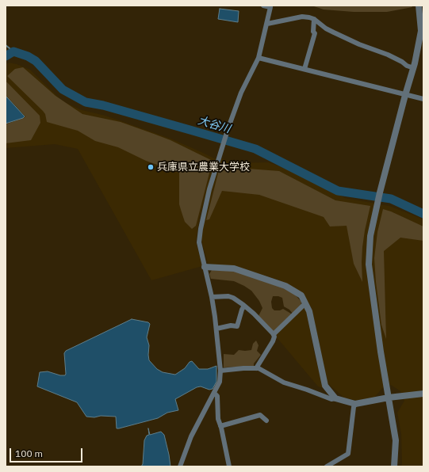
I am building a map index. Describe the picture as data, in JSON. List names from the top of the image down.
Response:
{
  "water": ["大谷川"],
  "places": ["兵庫県立農業大学校"],
  "scale_bar": "100 m"
}
